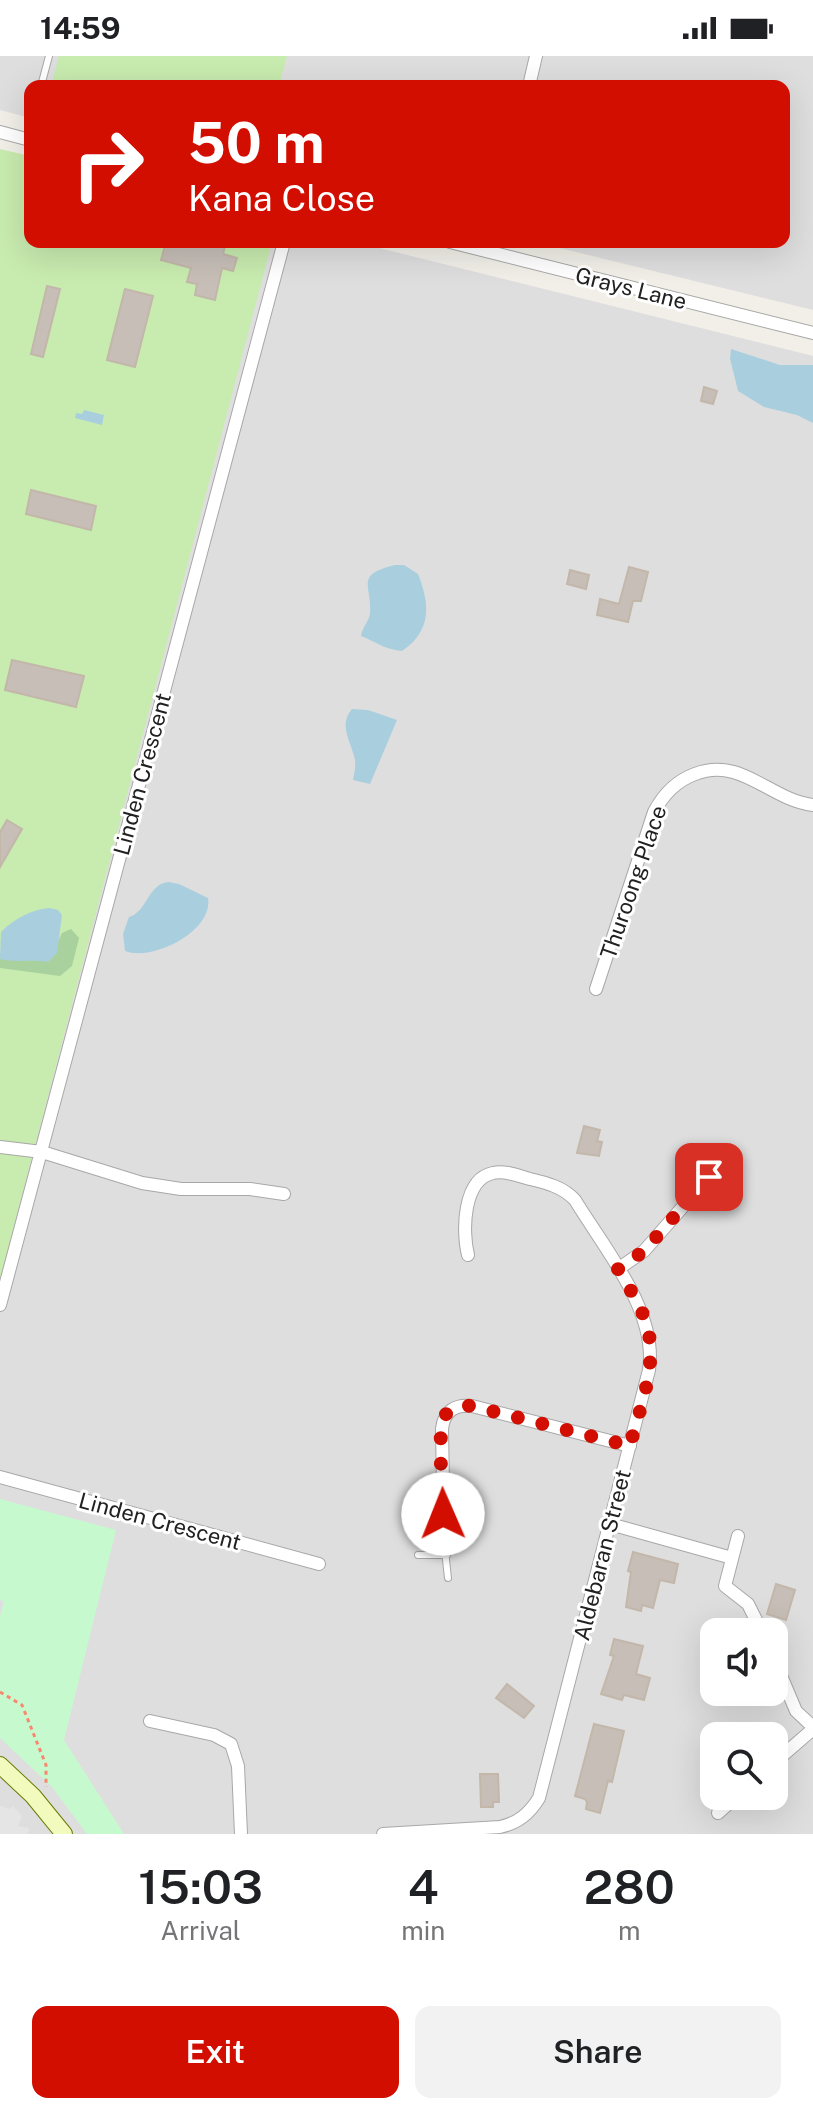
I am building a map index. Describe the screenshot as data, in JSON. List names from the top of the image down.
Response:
{
  "streets": {
    "street": [
      "Grays Lane",
      "Linden Crescent",
      "Thuroong Place",
      "Aldebaran Street"
    ]
  },
  "page": {
    "status": "14:59",
    "turn": ["50 m", "Kana Close"],
    "eta": [
      "15:03",
      "Arrival",
      "4",
      "min",
      "280",
      "m"
    ],
    "buttons": ["Exit", "Share"]
  }
}
